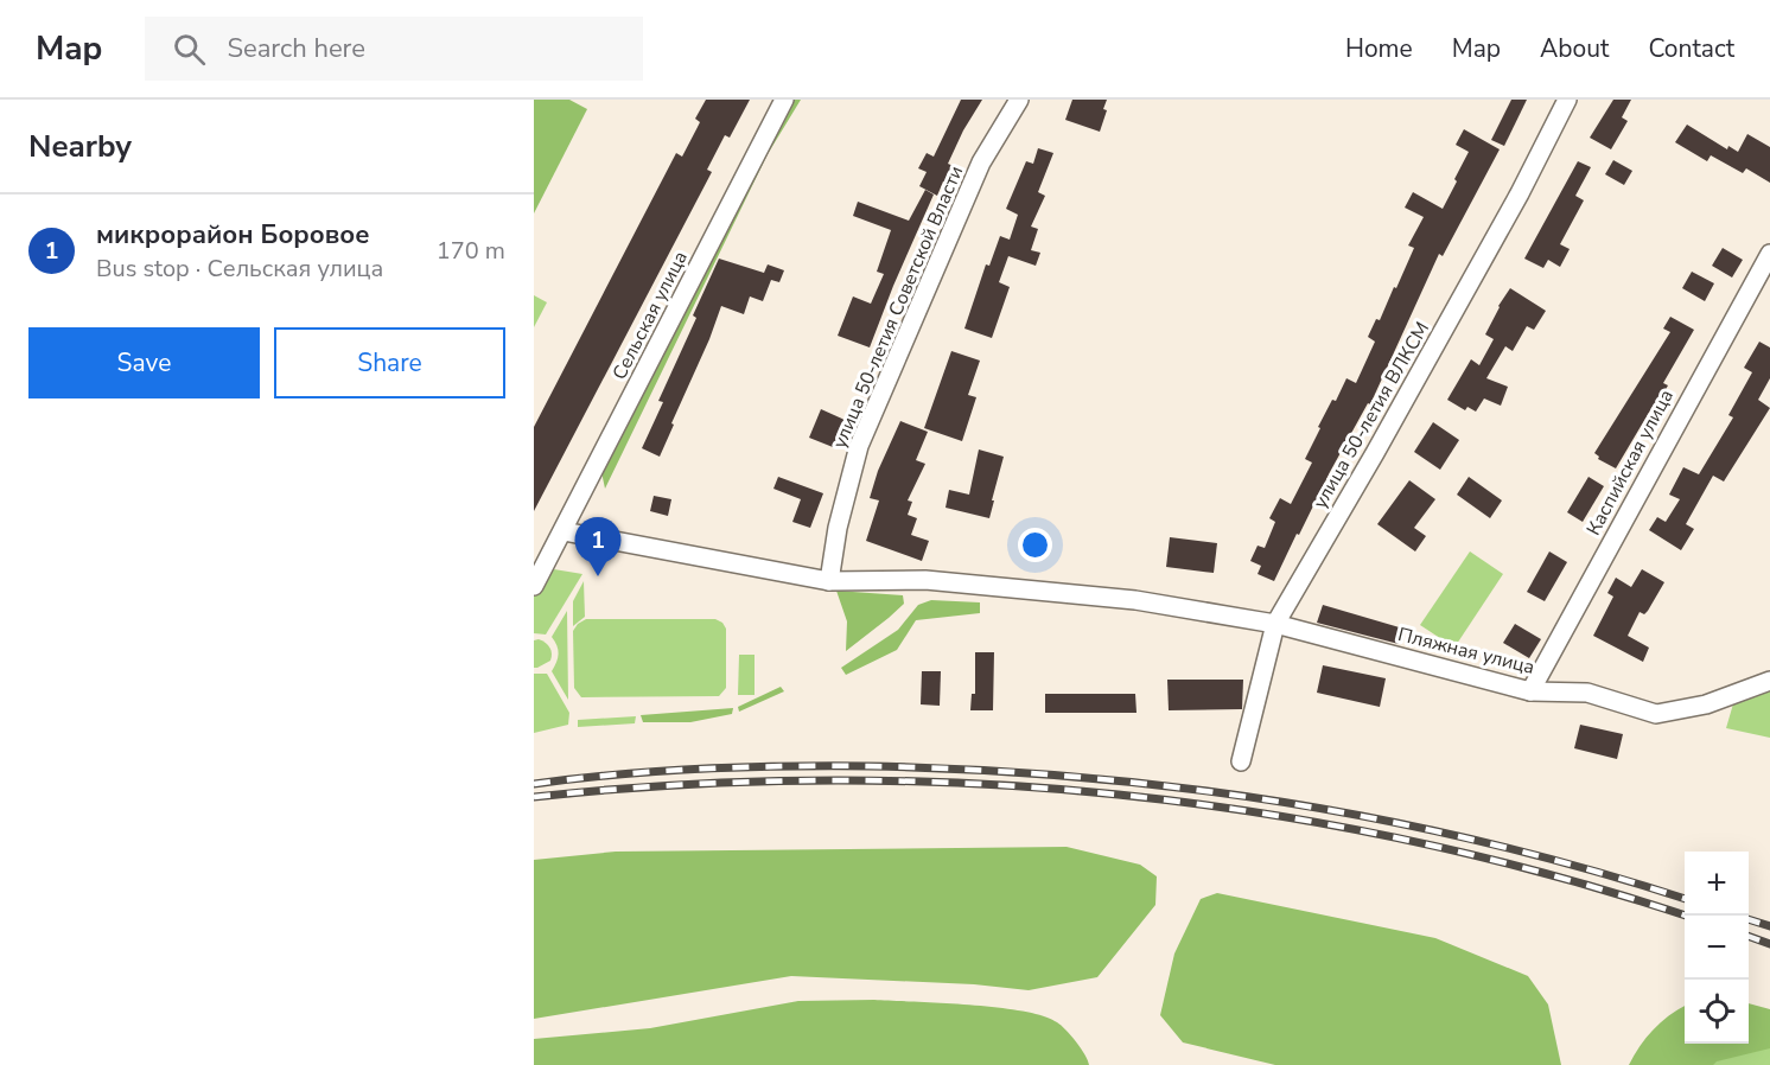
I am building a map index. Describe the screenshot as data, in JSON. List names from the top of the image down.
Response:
{
  "streets": {
    "street": [
      "улица 50-летия Советской Власти",
      "Сельская улица",
      "улица 50-летия ВЛКСМ",
      "Каспийская улица",
      "Пляжная улица"
    ]
  },
  "crossings": [
    ["улица 50-летия Советской Власти", "Пляжная улица"],
    ["Сельская улица", "Пляжная улица"],
    ["улица 50-летия ВЛКСМ", "Пляжная улица"],
    ["Каспийская улица", "Пляжная улица"]
  ],
  "page": {
    "header": "Map",
    "search": "Search here",
    "nav": [
      "Home",
      "Map",
      "About",
      "Contact"
    ],
    "heading": "Nearby",
    "list": [
      {
        "mark": "1",
        "name": "микрорайон Боровое",
        "note": "Bus stop · Сельская улица",
        "value": "170 m"
      }
    ],
    "buttons": ["Save", "Share"],
    "pins": "1",
    "map_buttons": ["+", "−"]
  }
}
